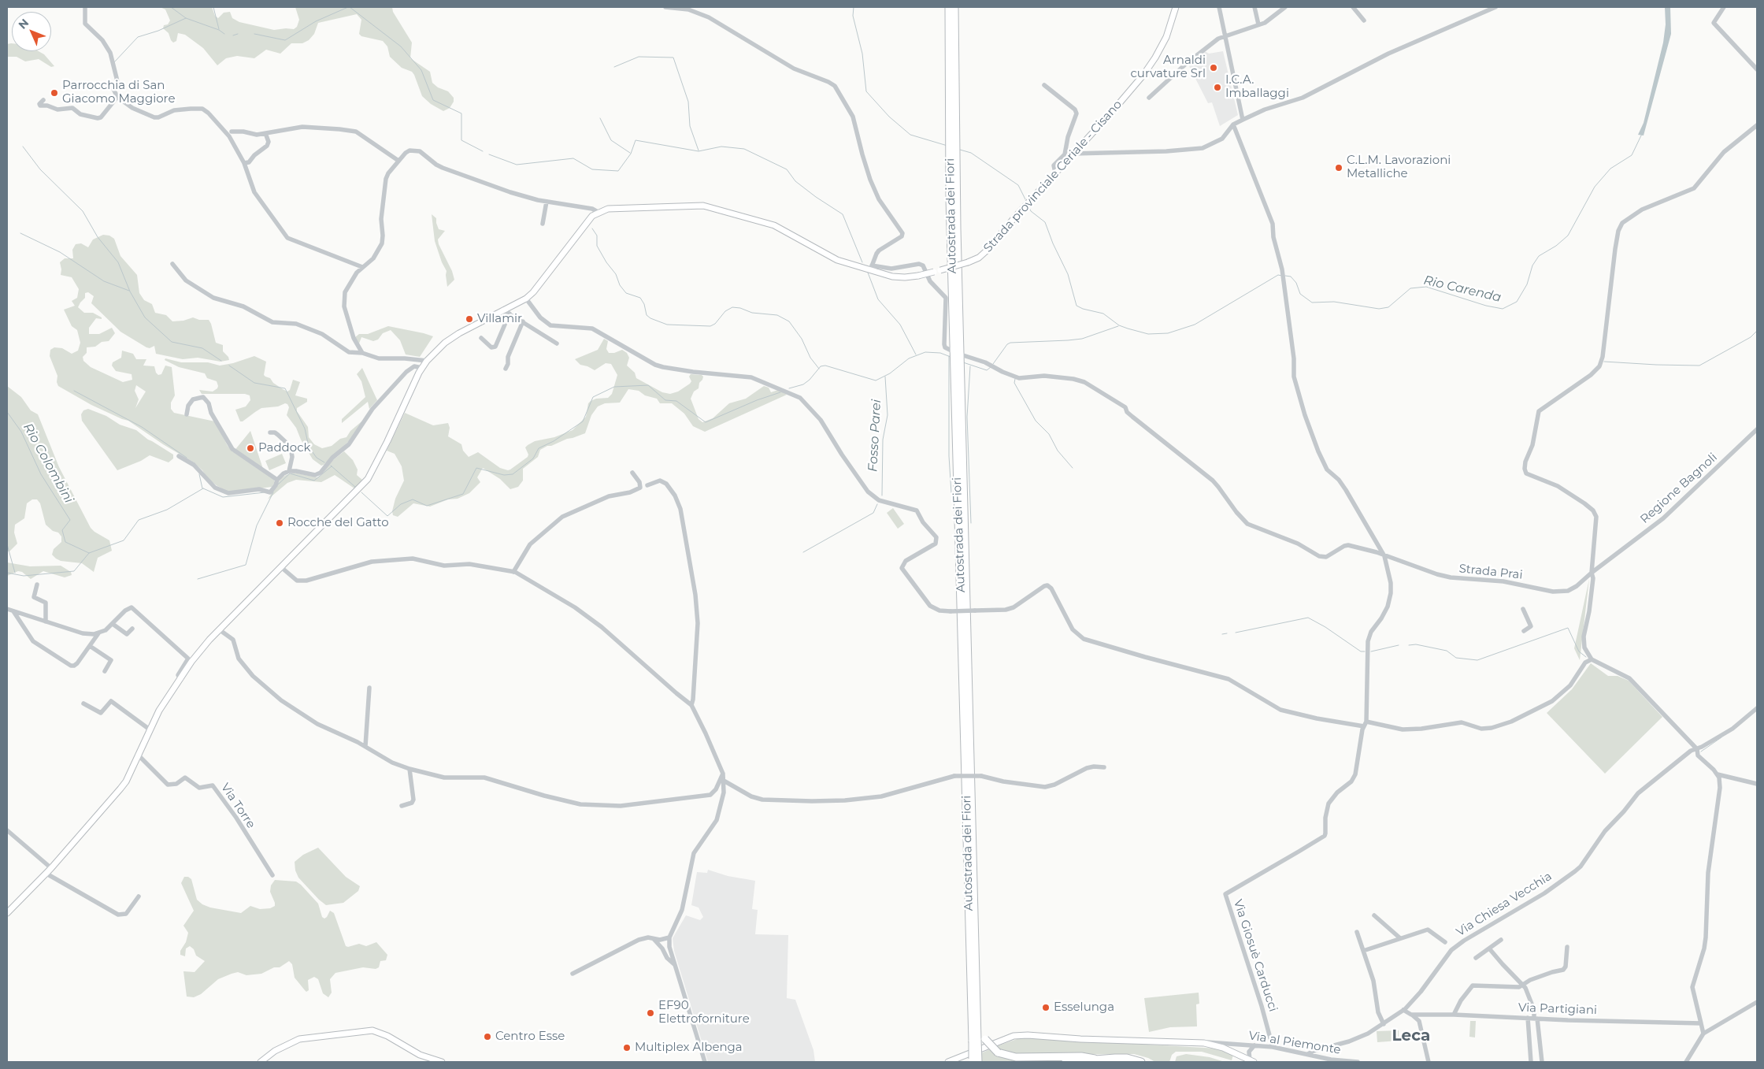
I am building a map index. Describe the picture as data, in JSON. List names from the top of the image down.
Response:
{
  "streets": {
    "highway": ["Autostrada dei Fiori"],
    "main road": ["Strada provinciale Ceriale - Cisano"],
    "street": [
      "Regione Bagnoli",
      "Strada Prai",
      "Via Torre",
      "Via Chiesa Vecchia",
      "Via Giosuè Carducci",
      "Via Partigiani",
      "Via al Piemonte"
    ]
  },
  "crossings": [
    ["Regione Bagnoli", "Strada Prai"],
    ["Strada Prai", "Via Giosuè Carducci"],
    ["Via Chiesa Vecchia", "Via al Piemonte"],
    ["Via Giosuè Carducci", "Via al Piemonte"]
  ],
  "districts": ["Leca"],
  "water": ["Rio Carenda", "Fosso Parei", "Rio Colombini"],
  "places": [
    "Arnaldi curvature Srl",
    "I.C.A. Imballaggi",
    "Parrocchia di San Giacomo Maggiore",
    "C.L.M. Lavorazioni Metalliche",
    "Villamir",
    "Paddock",
    "Rocche del Gatto",
    "Esselunga",
    "EF90 Elettroforniture",
    "Centro Esse",
    "Multiplex Albenga"
  ],
  "north": "top left"
}
